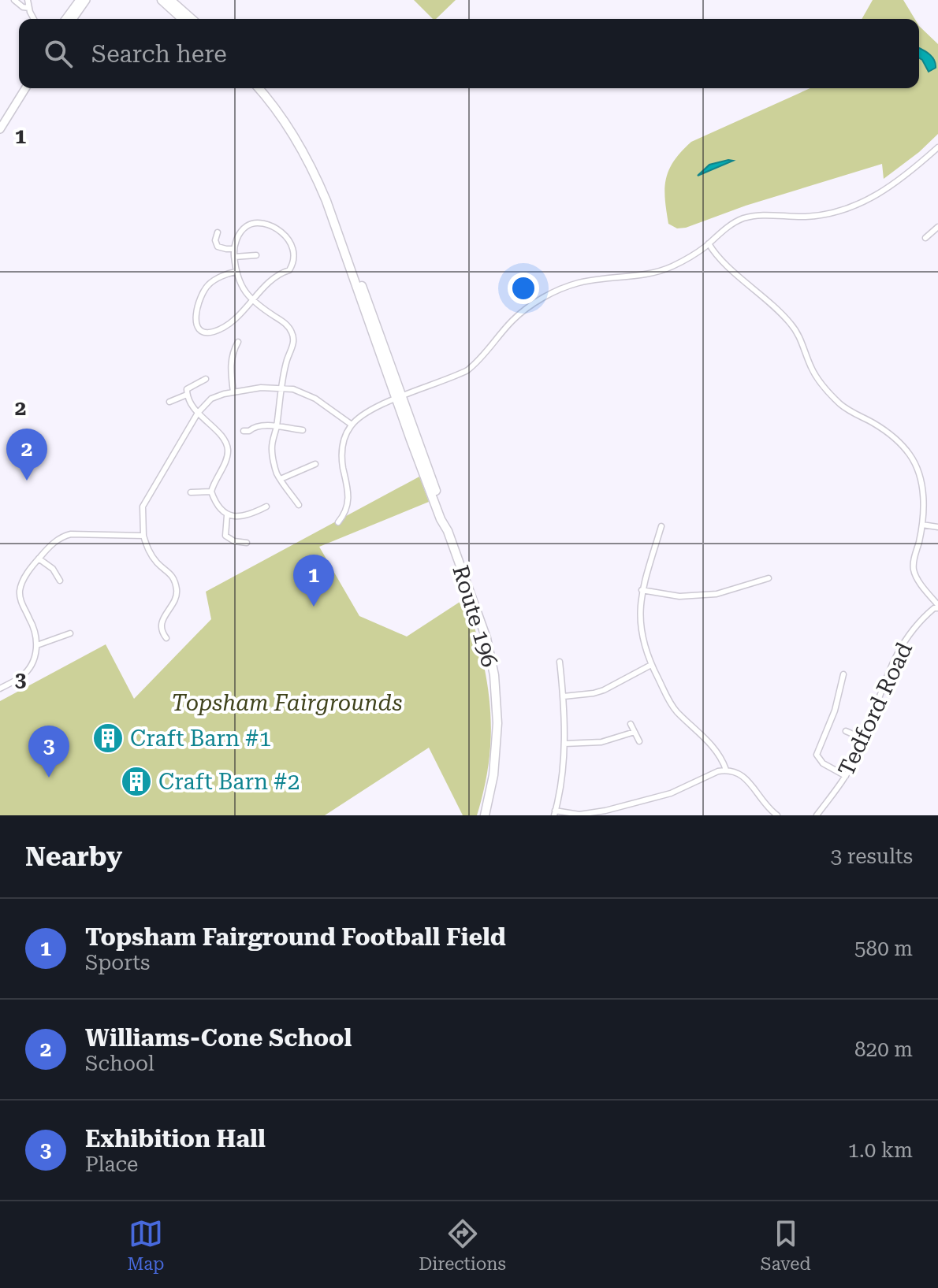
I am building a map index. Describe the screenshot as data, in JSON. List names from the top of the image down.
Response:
{
  "streets": {
    "highway": ["Route 196"],
    "street": ["Tedford Road"]
  },
  "parks": ["Topsham Fairgrounds"],
  "places": {
    "building": ["Craft Barn #1", "Craft Barn #2"]
  },
  "page": {
    "search": "Search here",
    "pins": ["2", "1", "3"],
    "heading": ["Nearby", "3 results"],
    "list": [
      {
        "mark": "1",
        "name": "Topsham Fairground Football Field",
        "note": "Sports",
        "value": "580 m"
      },
      {
        "mark": "2",
        "name": "Williams-Cone School",
        "note": "School",
        "value": "820 m"
      },
      {
        "mark": "3",
        "name": "Exhibition Hall",
        "note": "Place",
        "value": "1.0 km"
      }
    ],
    "nav": ["Map", "Directions", "Saved"]
  },
  "grid": {
    "rows": ["1", "2", "3"]
  }
}
